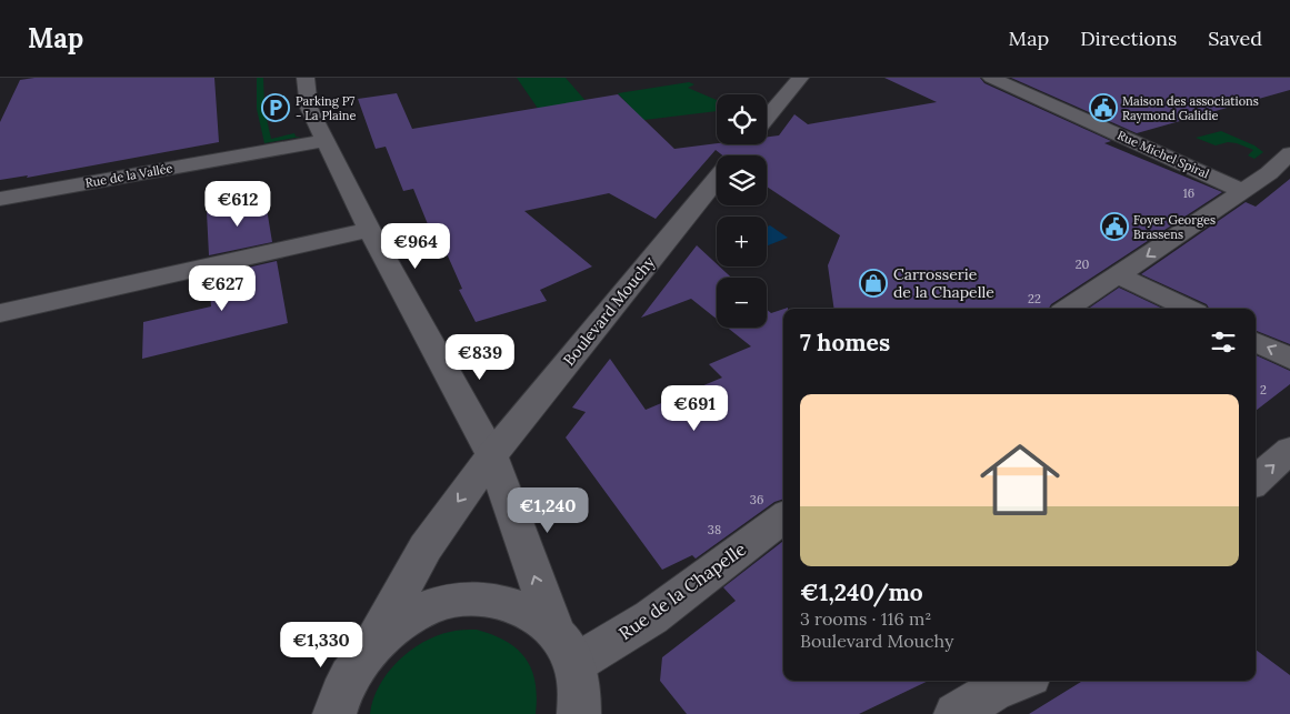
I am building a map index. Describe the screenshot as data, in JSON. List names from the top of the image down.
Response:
{
  "streets": {
    "street": [
      "Rue Michel Spiral",
      "Rue de la Vallée",
      "Boulevard Mouchy",
      "Rue de la Chapelle"
    ]
  },
  "places": {
    "parking": ["Parking P7 - La Plaine"],
    "public building": ["Maison des associations Raymond Galidie", "Foyer Georges Brassens"],
    "shop": ["Carrosserie de la Chapelle"]
  },
  "house_numbers": [
    "16",
    "20",
    "22",
    "2",
    "36",
    "38"
  ],
  "page": {
    "header": "Map",
    "nav": ["Map", "Directions", "Saved"],
    "map_buttons": ["+", "−"],
    "price": [
      "€612",
      "€964",
      "€627",
      "€839",
      "€691",
      "€1,240",
      "€1,330"
    ],
    "heading": "7 homes",
    "list": [
      {
        "name": "€1,240/mo",
        "note": "3 rooms · 116 m² · Boulevard Mouchy"
      }
    ]
  }
}
